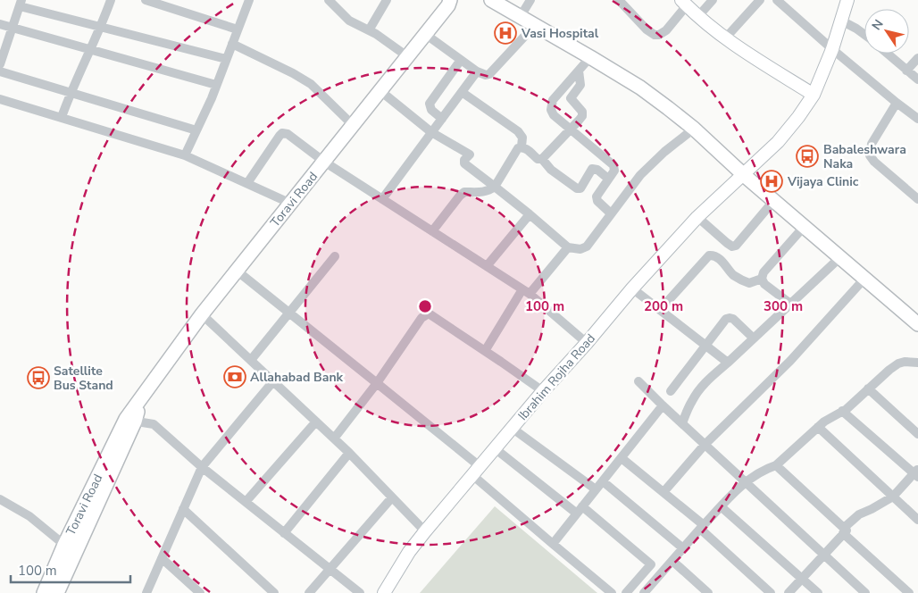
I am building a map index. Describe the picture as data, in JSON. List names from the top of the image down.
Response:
{
  "streets": {
    "main road": ["Toravi Road"],
    "street": ["Ibrahim Rojha Road"]
  },
  "places": {
    "hospital": ["Vasi Hospital", "Vijaya Clinic"],
    "bus stop": ["Babaleshwara Naka", "Satellite Bus Stand"],
    "bank": ["Allahabad Bank"]
  },
  "scale_bar": "100 m",
  "north": "top left",
  "rings": ["100 m", "200 m", "300 m"]
}
